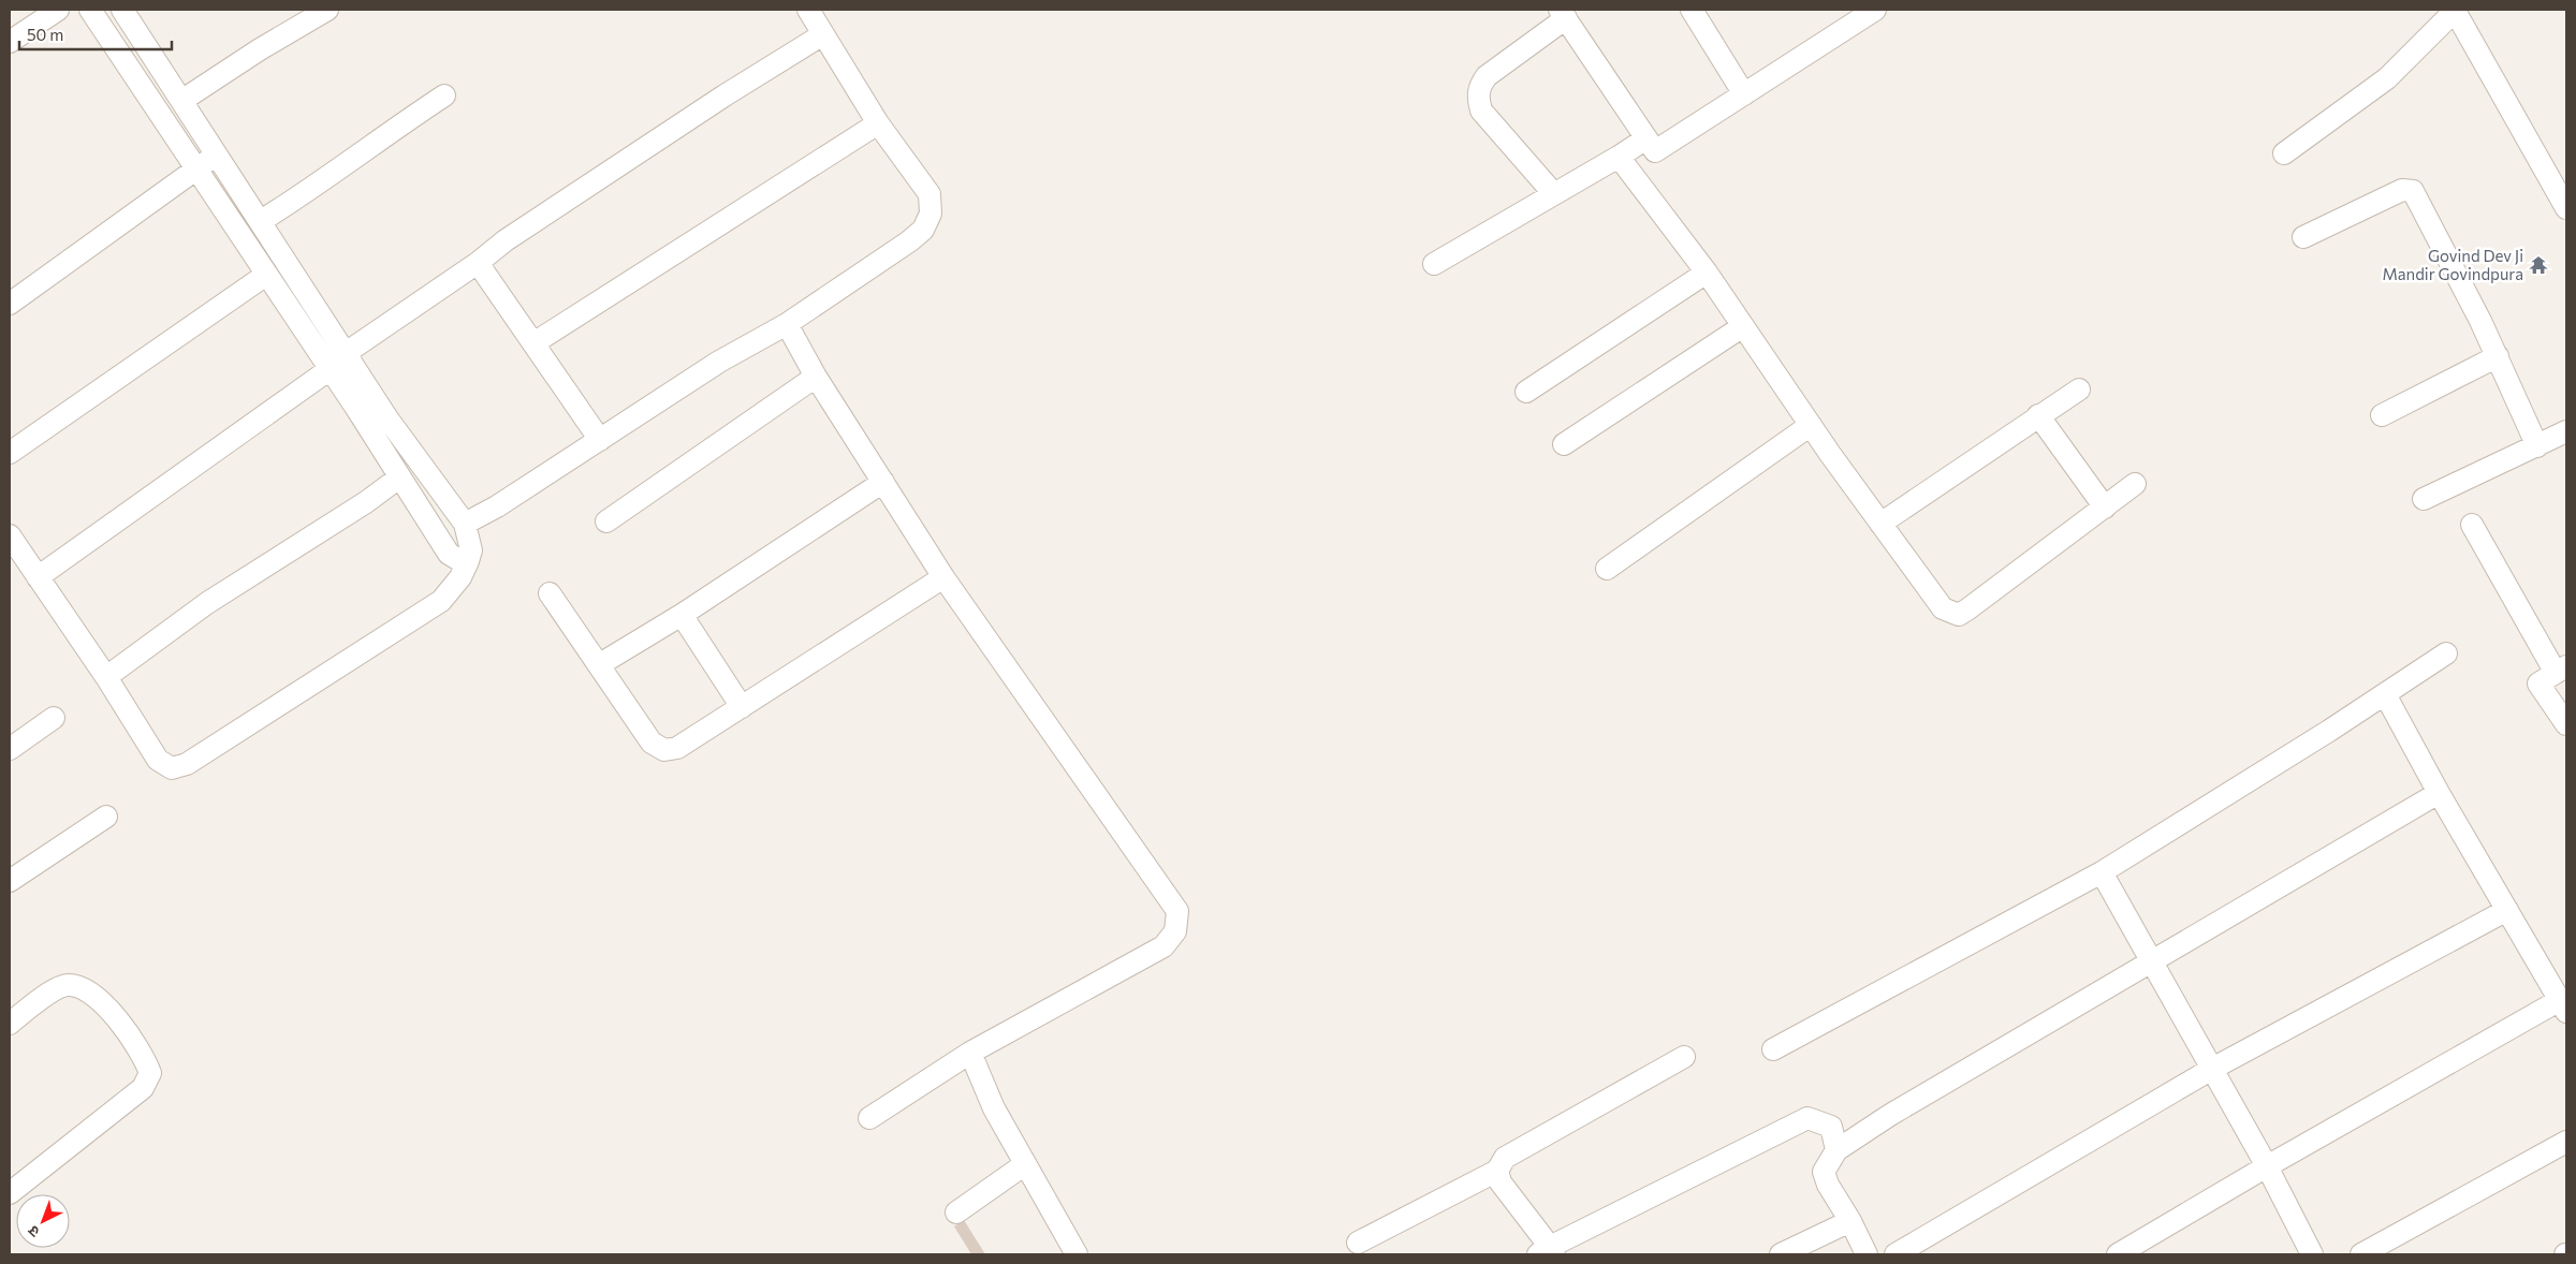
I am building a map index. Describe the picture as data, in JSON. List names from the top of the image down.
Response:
{
  "places": {
    "temple": ["Govind Dev Ji Mandir Govindpura"]
  },
  "scale_bar": "50 m",
  "north": "bottom left"
}
